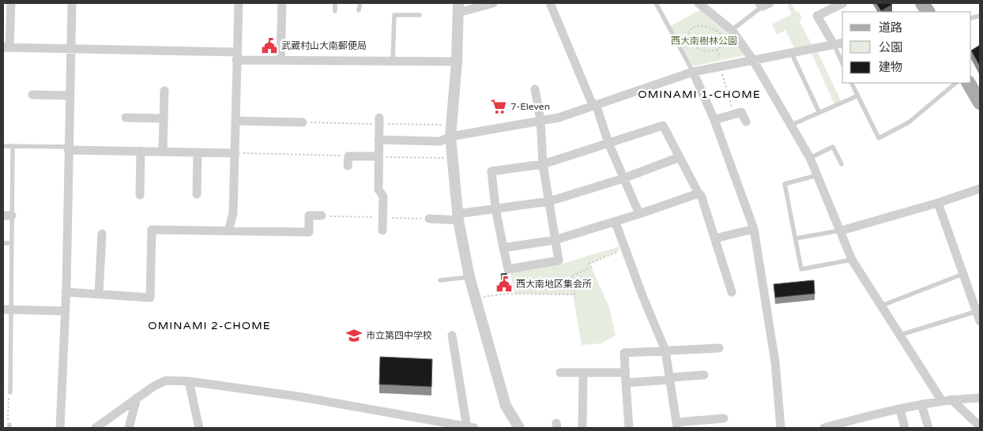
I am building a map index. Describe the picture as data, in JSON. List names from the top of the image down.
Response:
{
  "districts": ["OMINAMI 1-CHOME", "OMINAMI 2-CHOME"],
  "parks": ["西大南樹林公園"],
  "places": {
    "public building": ["武蔵村山大南郵便局", "西大南地区集会所"],
    "supermarket": ["7-Eleven"],
    "school or university": ["市立第四中学校"]
  },
  "legend": ["道路", "公園", "建物"]
}
